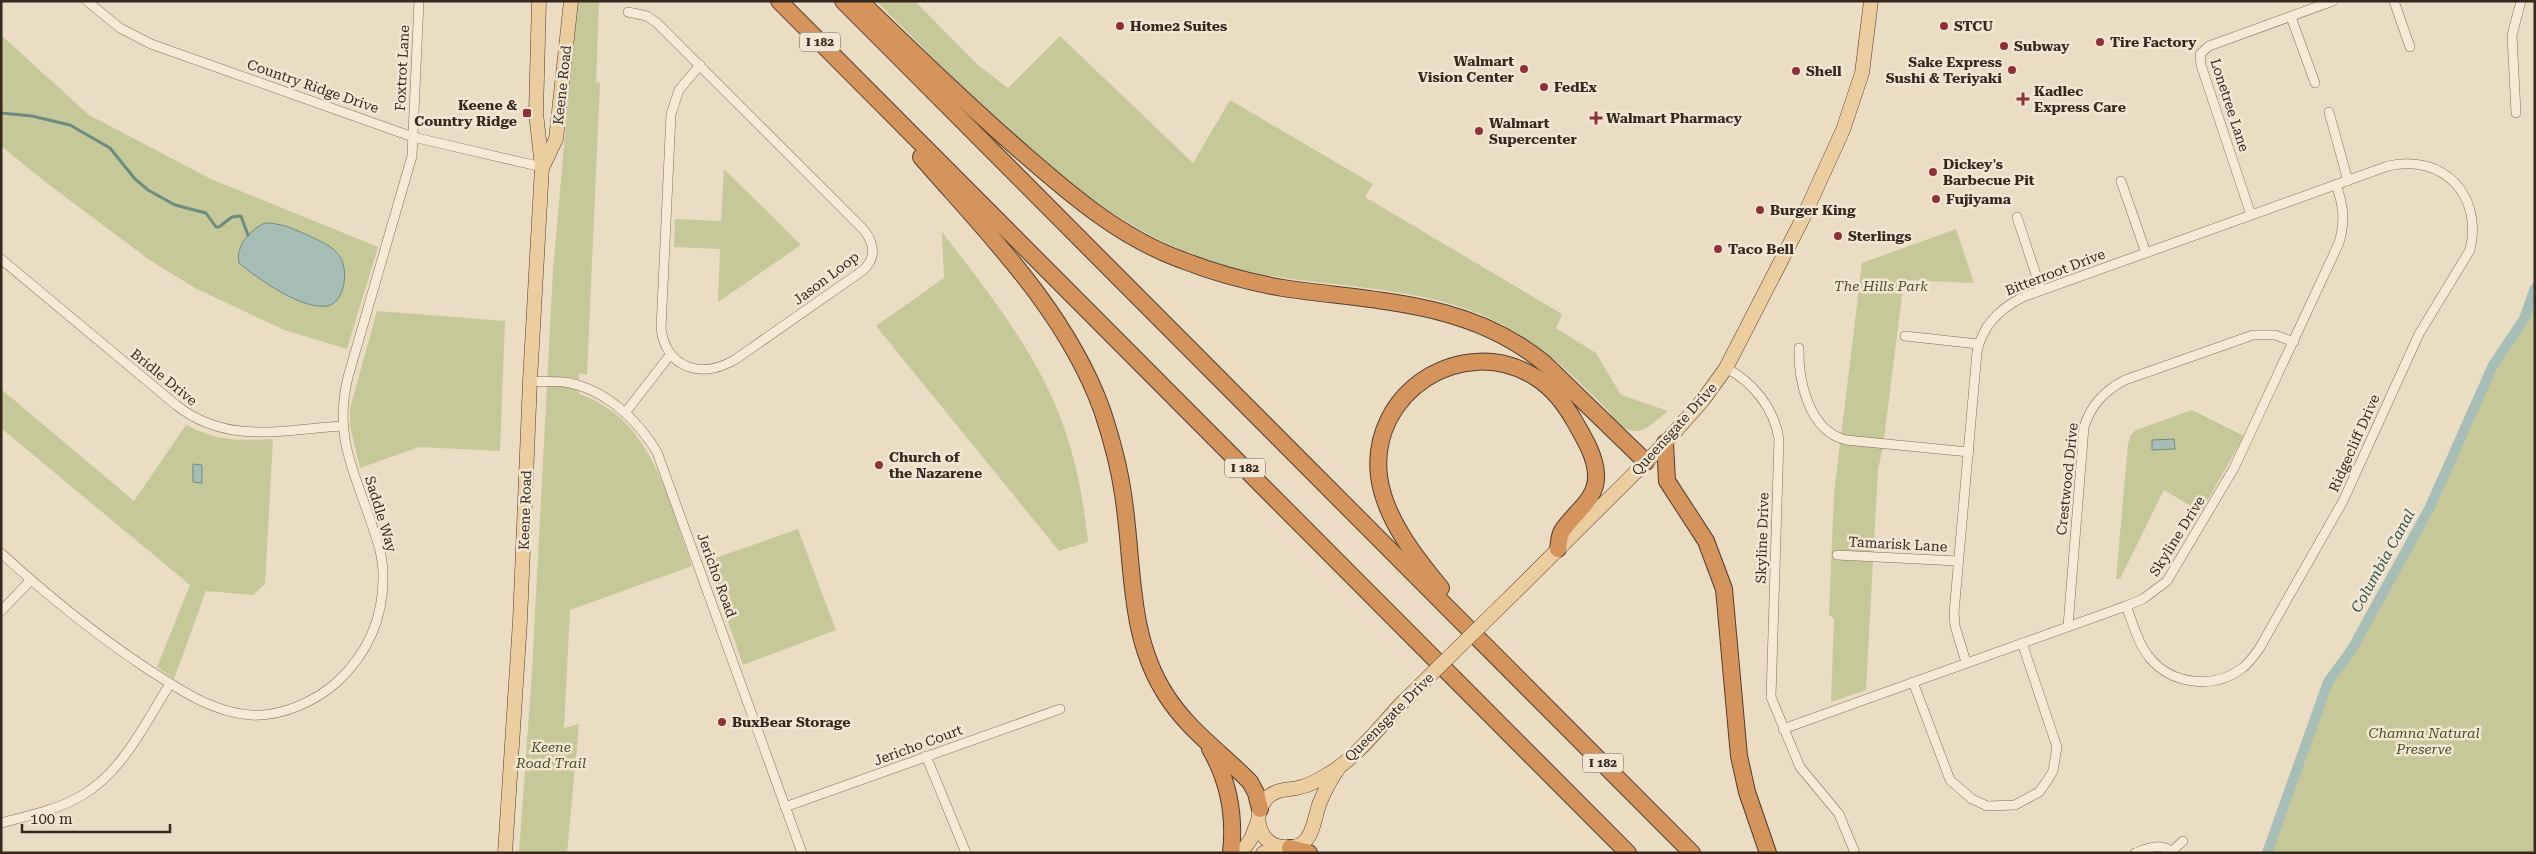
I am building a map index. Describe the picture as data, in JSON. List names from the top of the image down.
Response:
{
  "streets": {
    "highway": ["I 182"],
    "main road": ["Keene Road", "Queensgate Drive"],
    "street": [
      "Foxtrot Lane",
      "Country Ridge Drive",
      "Lonetree Lane",
      "Bitterroot Drive",
      "Jason Loop",
      "Bridle Drive",
      "Ridgecliff Drive",
      "Crestwood Drive",
      "Saddle Way",
      "Skyline Drive",
      "Tamarisk Lane",
      "Jericho Road",
      "Jericho Court"
    ]
  },
  "crossings": [
    ["Foxtrot Lane", "Country Ridge Drive"],
    ["Foxtrot Lane", "Saddle Way"],
    ["Keene Road", "Country Ridge Drive"],
    ["Keene Road", "Jericho Road"],
    ["Country Ridge Drive", "Saddle Way"],
    ["Lonetree Lane", "Bitterroot Drive"],
    ["Bitterroot Drive", "Ridgecliff Drive"],
    ["Bitterroot Drive", "Skyline Drive"],
    ["Bitterroot Drive", "Tamarisk Lane"],
    ["Bridle Drive", "Saddle Way"],
    ["Queensgate Drive", "Skyline Drive"],
    ["Ridgecliff Drive", "Skyline Drive"],
    ["Crestwood Drive", "Skyline Drive"],
    ["Jericho Road", "Jericho Court"]
  ],
  "water": ["Columbia Canal"],
  "parks": ["The Hills Park", "Chamna Natural Preserve", "Keene Road Trail"],
  "places": {
    "other": [
      "Home2 Suites",
      "STCU",
      "Tire Factory",
      "Subway",
      "Walmart Vision Center",
      "Sake Express Sushi & Teriyaki",
      "Shell",
      "FedEx",
      "Walmart Supercenter",
      "Dickey's Barbecue Pit",
      "Fujiyama",
      "Burger King",
      "Sterlings",
      "Taco Bell",
      "Church of the Nazarene",
      "BuxBear Storage"
    ],
    "health": ["Kadlec Express Care", "Walmart Pharmacy"],
    "transit": ["Keene & Country Ridge"]
  },
  "scale_bar": "100 m"
}
